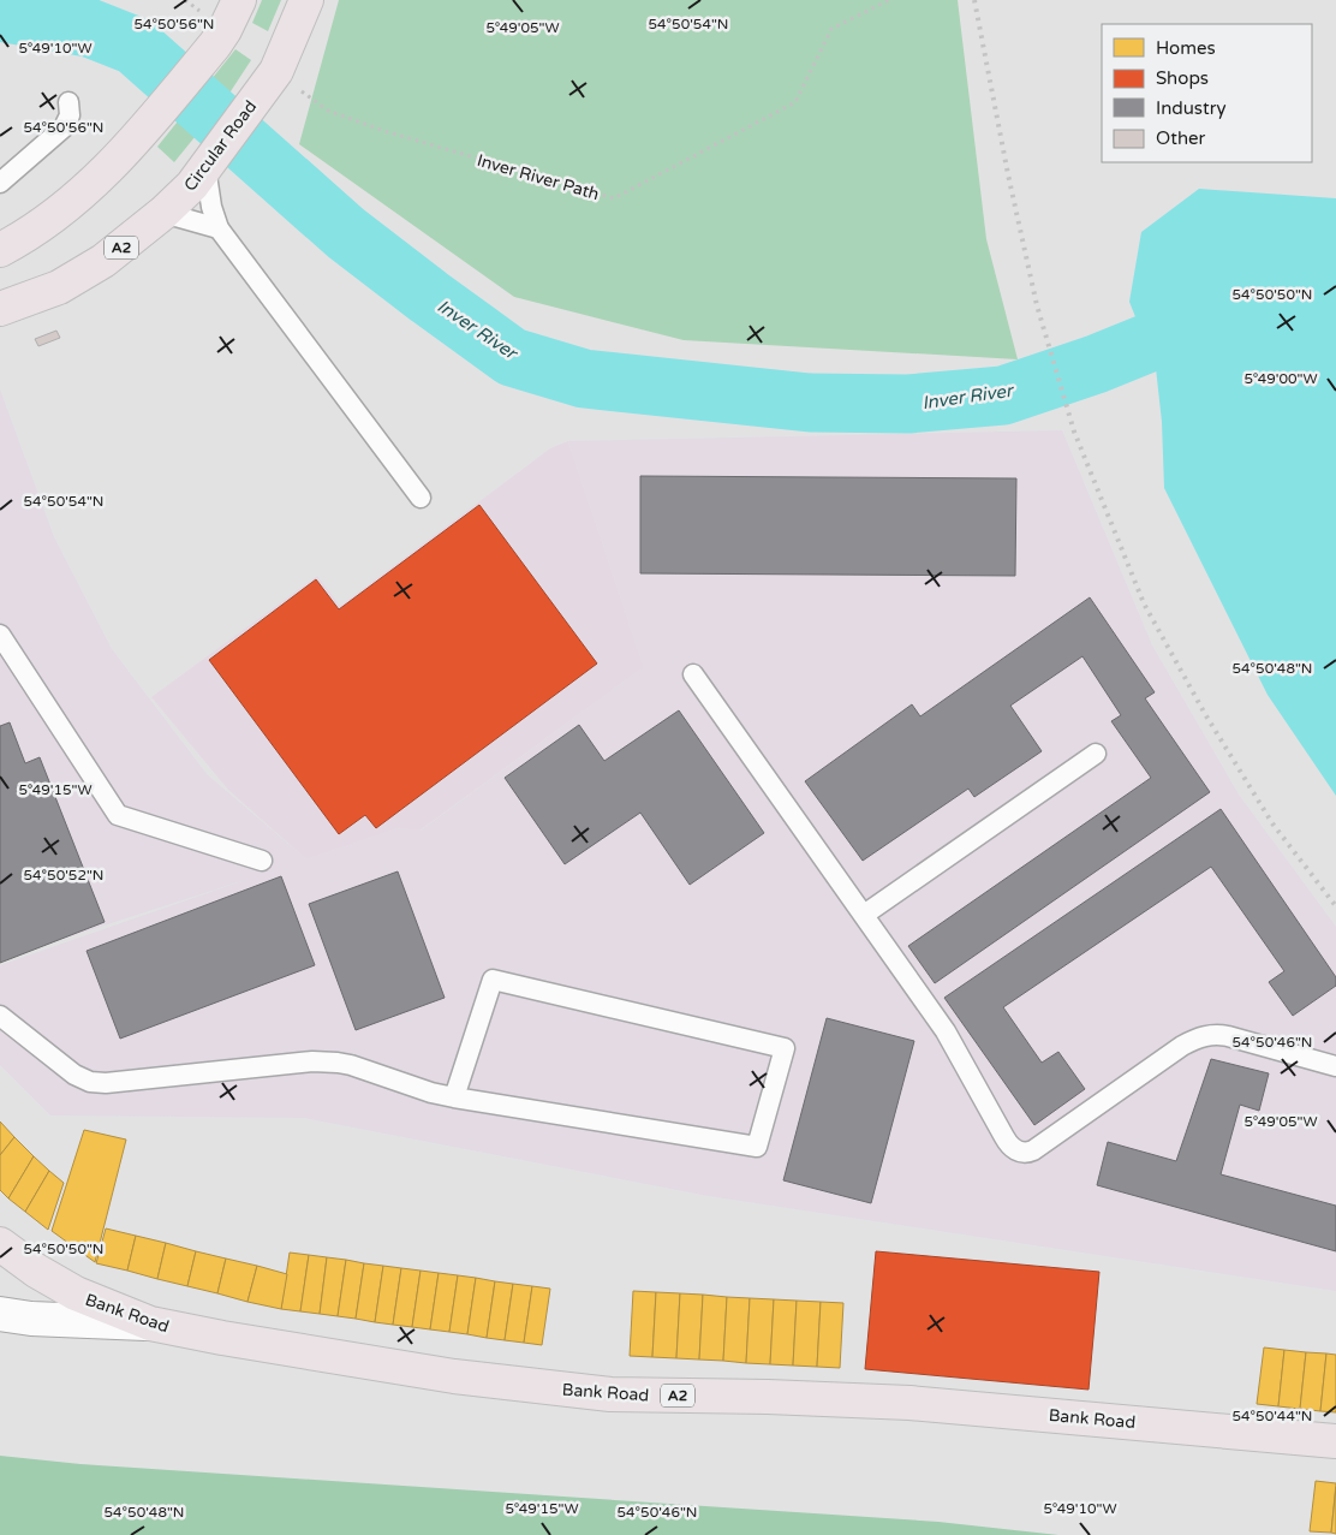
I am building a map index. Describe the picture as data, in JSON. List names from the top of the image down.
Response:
{
  "streets": {
    "main road": ["Circular Road", "A2", "Bank Road"],
    "path": ["Inver River Path"]
  },
  "crossings": [
    ["Circular Road", "Inver River Path"]
  ],
  "water": ["Inver River"],
  "legend": [
    "Homes",
    "Shops",
    "Industry",
    "Other"
  ],
  "coordinates": [
    "54°50'56\"N",
    "54°50'54\"N",
    "5°49'05\"W",
    "5°49'10\"W",
    "54°50'50\"N",
    "5°49'00\"W",
    "54°50'48\"N",
    "5°49'15\"W",
    "54°50'52\"N",
    "54°50'46\"N",
    "54°50'44\"N"
  ]
}
